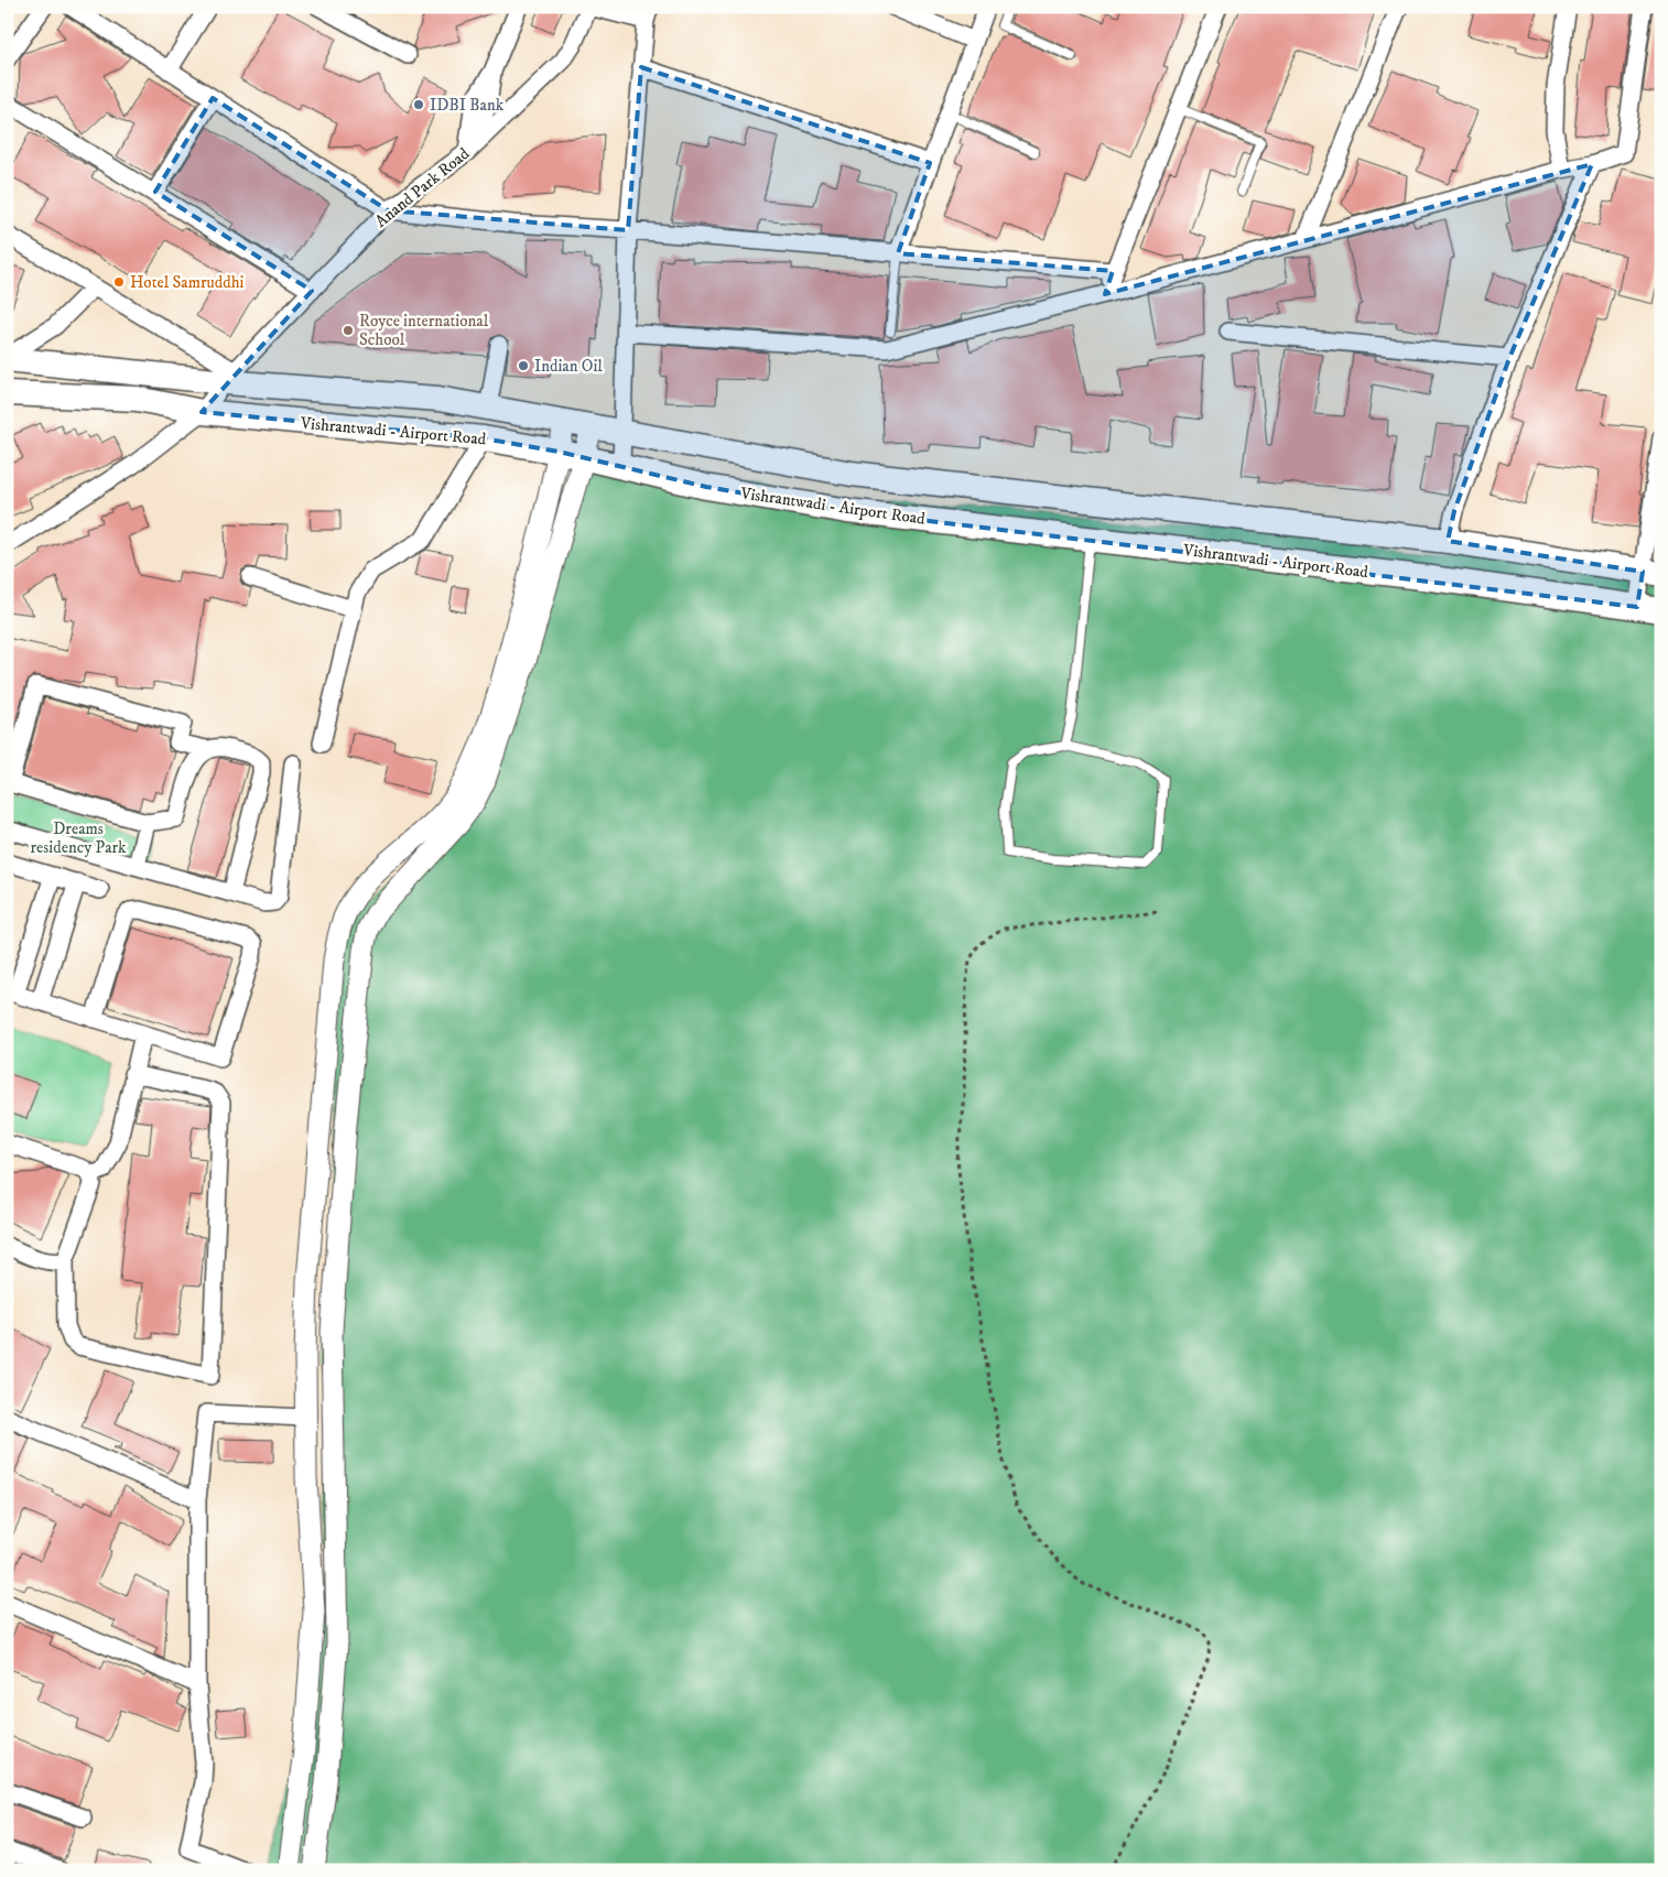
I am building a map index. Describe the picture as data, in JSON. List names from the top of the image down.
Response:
{
  "streets": {
    "main road": ["Vishrantwadi - Airport Road"],
    "street": ["Anand Park Road"]
  },
  "crossings": [
    ["Anand Park Road", "Vishrantwadi - Airport Road"]
  ],
  "parks": ["Dreams residency Park"],
  "places": [
    "IDBI Bank",
    "Hotel Samruddhi",
    "Royce international School",
    "Indian Oil"
  ]
}
